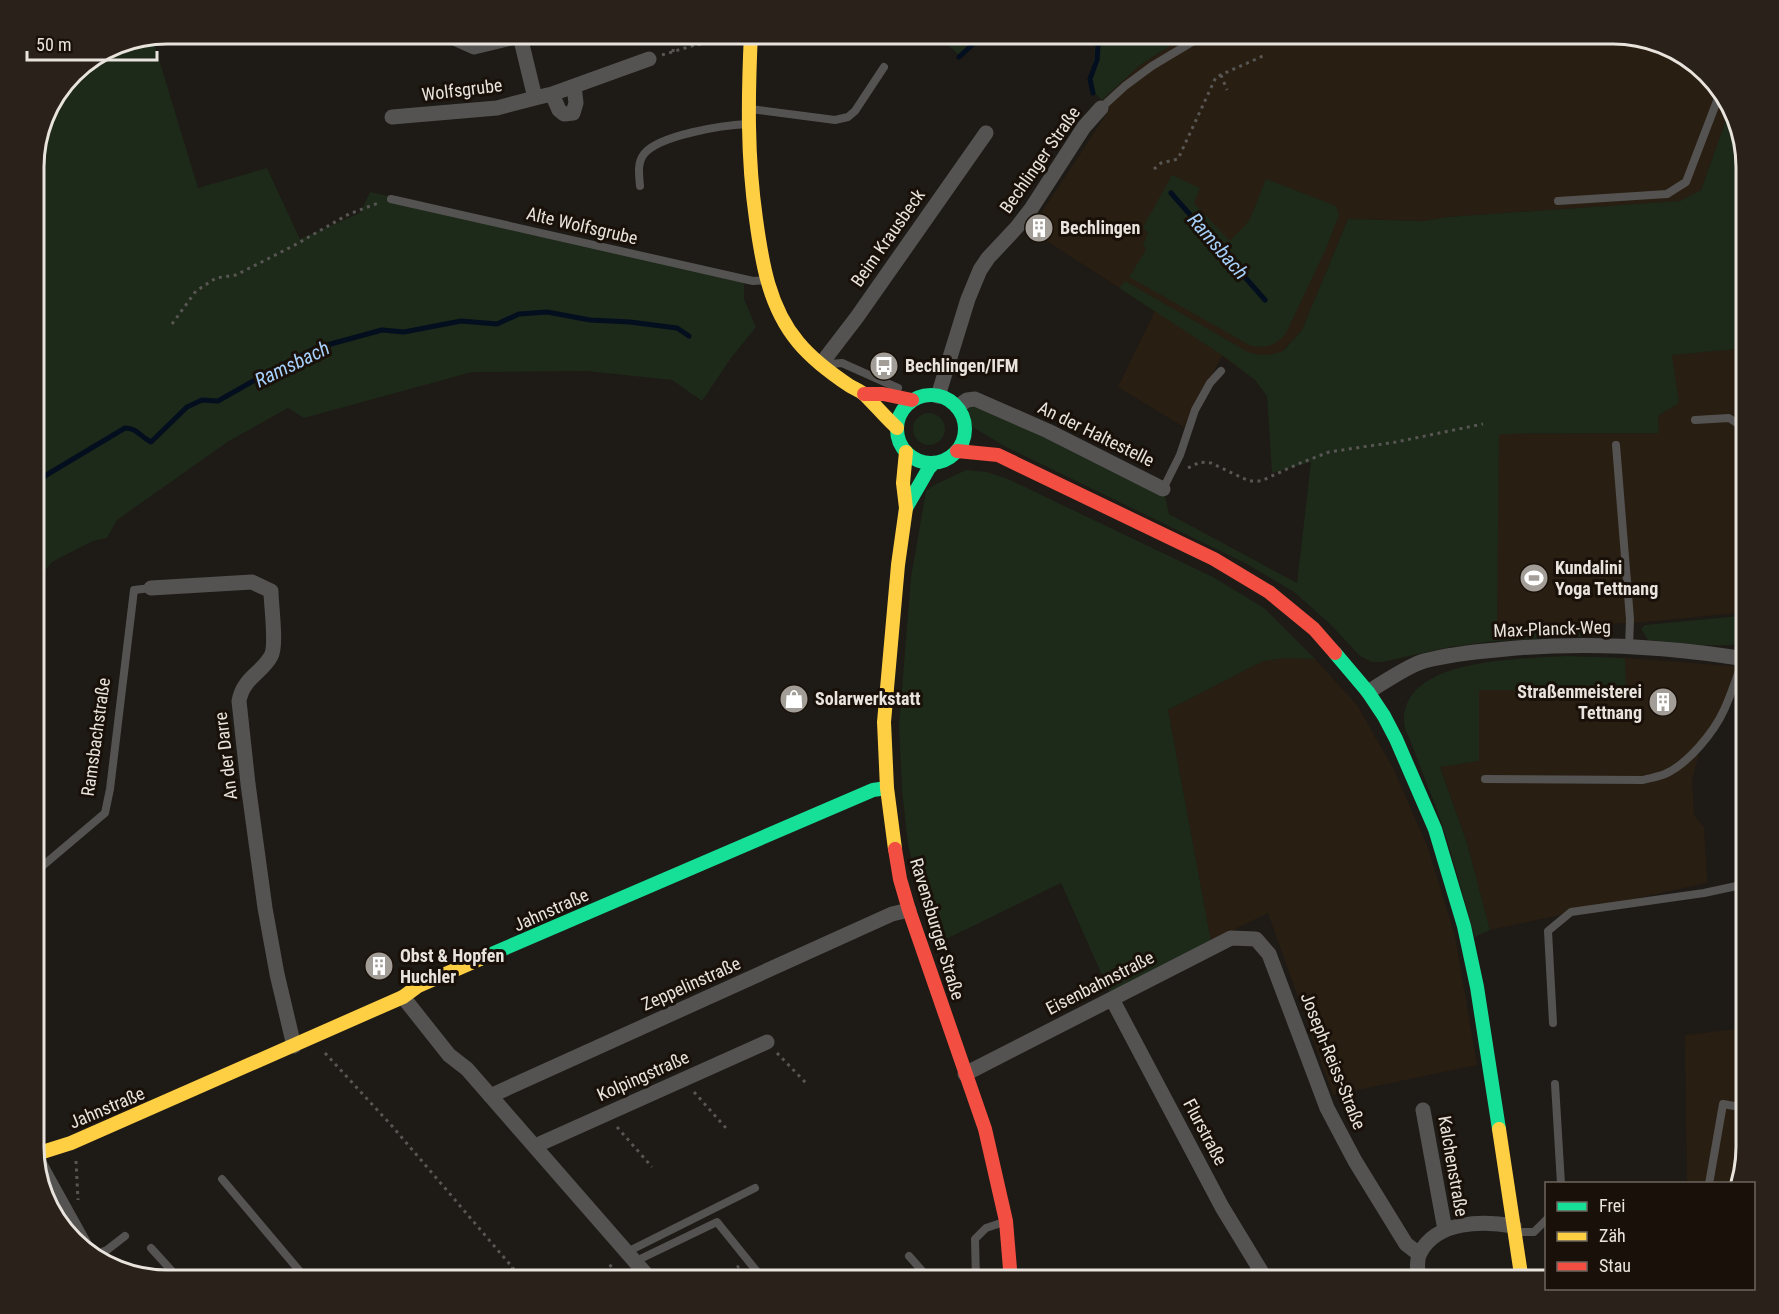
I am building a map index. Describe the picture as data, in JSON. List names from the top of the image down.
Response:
{
  "streets": {
    "main road": ["Jahnstraße", "Ravensburger Straße"],
    "street": [
      "Wolfsgrube",
      "Bechlinger Straße",
      "Beim Krausbeck",
      "An der Haltestelle",
      "Max-Planck-Weg",
      "An der Darre",
      "Eisenbahnstraße",
      "Zeppelinstraße",
      "Joseph-Reiss-Straße",
      "Kolpingstraße",
      "Flurstraße",
      "Kalchenstraße"
    ],
    "lane": ["Alte Wolfsgrube", "Ramsbachstraße"]
  },
  "crossings": [
    ["Bechlinger Straße", "An der Haltestelle"],
    ["Bechlinger Straße", "Ravensburger Straße"],
    ["Alte Wolfsgrube", "Ravensburger Straße"],
    ["Beim Krausbeck", "Ravensburger Straße"],
    ["An der Haltestelle", "Ravensburger Straße"],
    ["Ramsbachstraße", "An der Darre"],
    ["An der Darre", "Jahnstraße"],
    ["Jahnstraße", "Ravensburger Straße"],
    ["Ravensburger Straße", "Eisenbahnstraße"],
    ["Ravensburger Straße", "Zeppelinstraße"],
    ["Eisenbahnstraße", "Joseph-Reiss-Straße"],
    ["Eisenbahnstraße", "Flurstraße"],
    ["Joseph-Reiss-Straße", "Kalchenstraße"]
  ],
  "water": ["Ramsbach"],
  "places": {
    "building": ["Bechlingen", "Straßenmeisterei Tettnang", "Obst & Hopfen Huchler"],
    "bus stop": ["Bechlingen/IFM"],
    "sports": ["Kundalini Yoga Tettnang"],
    "shop": ["Solarwerkstatt"]
  },
  "legend": ["Frei", "Zäh", "Stau"],
  "scale_bar": "50 m"
}
